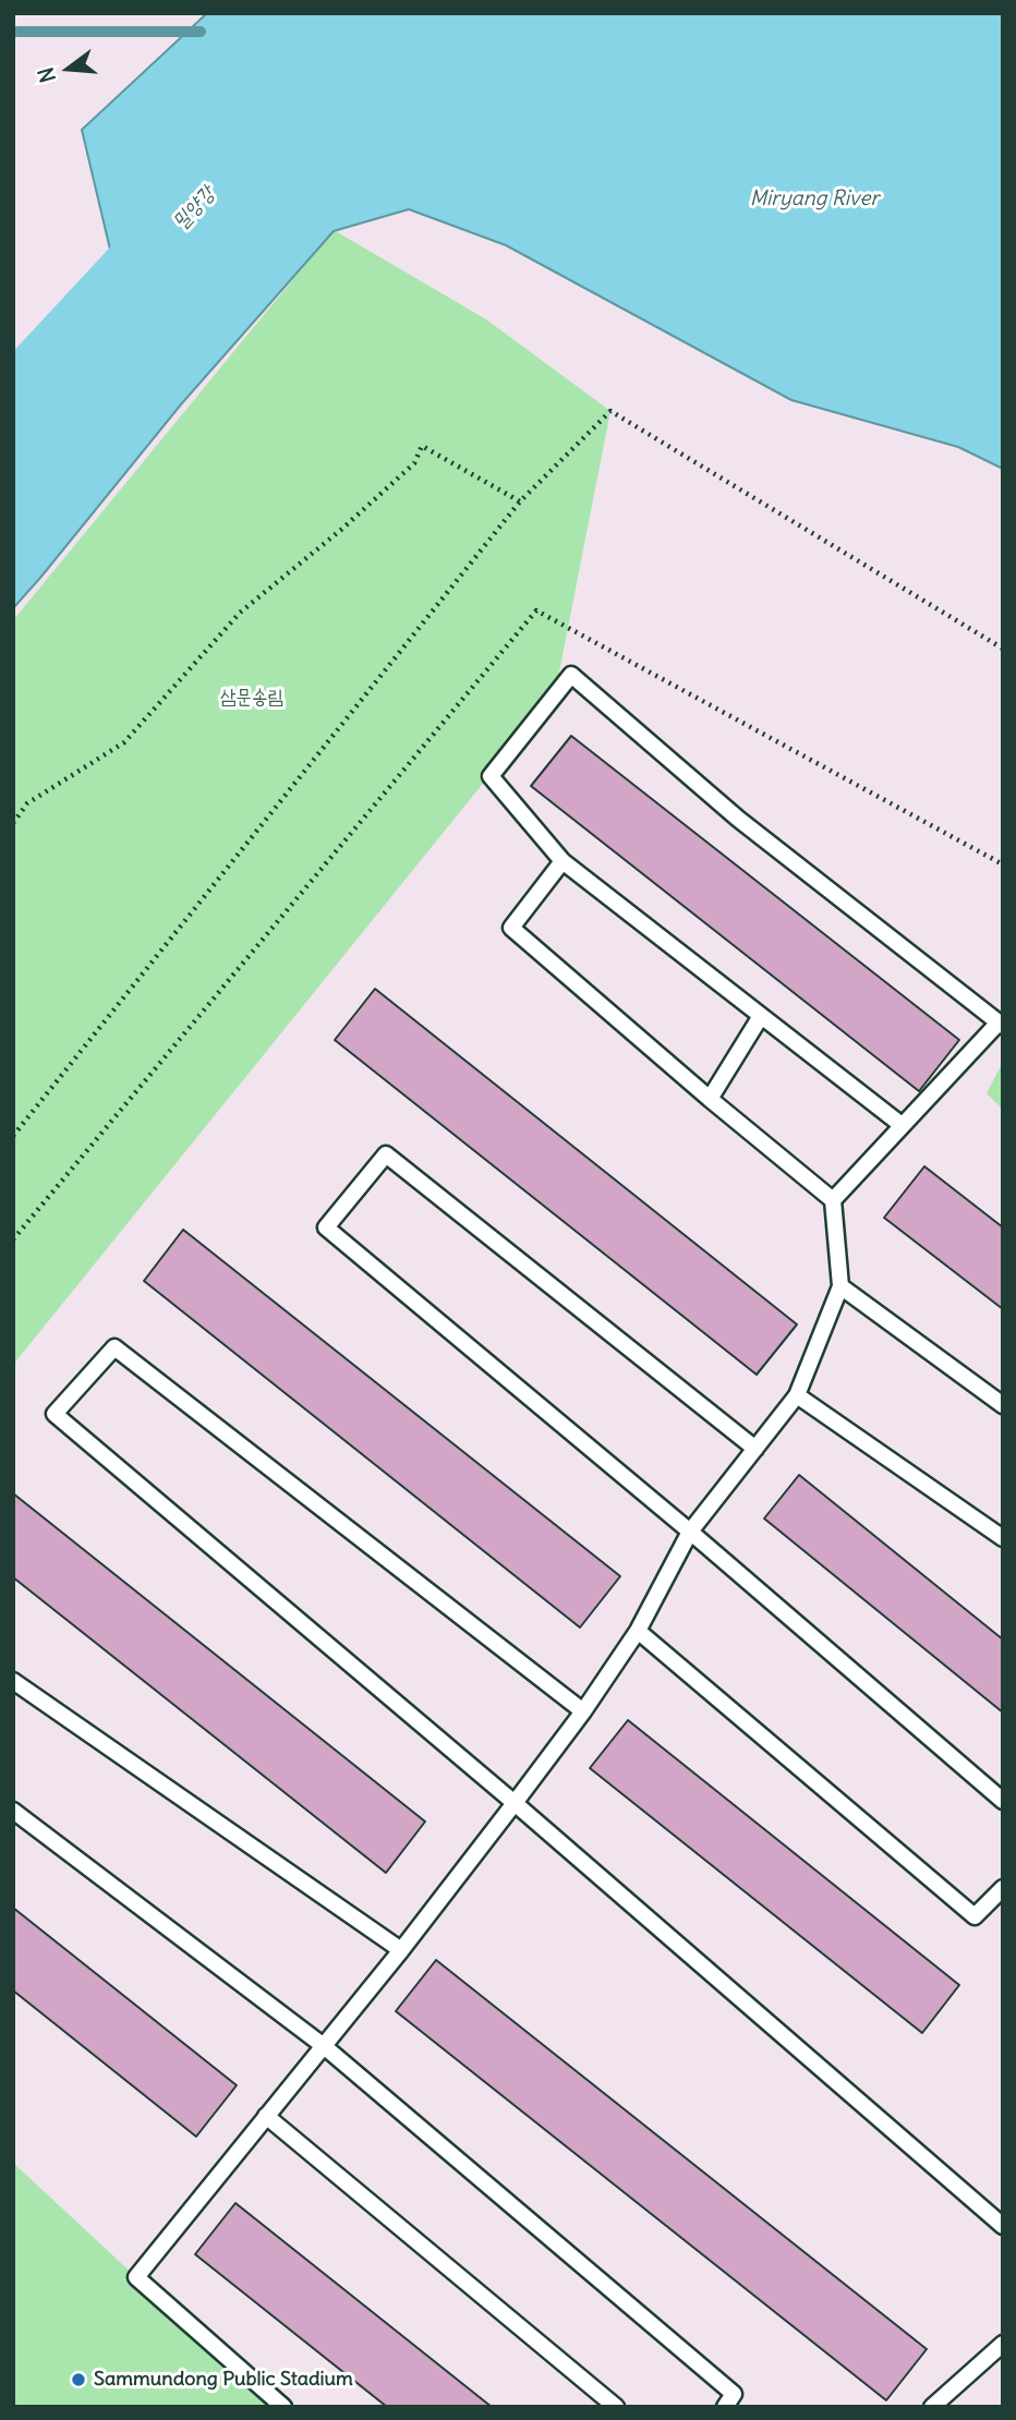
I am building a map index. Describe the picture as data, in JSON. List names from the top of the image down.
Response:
{
  "water": ["Miryang River", "밀양강"],
  "parks": ["삼문송림"],
  "places": ["Sammundong Public Stadium"],
  "north": "left"
}
